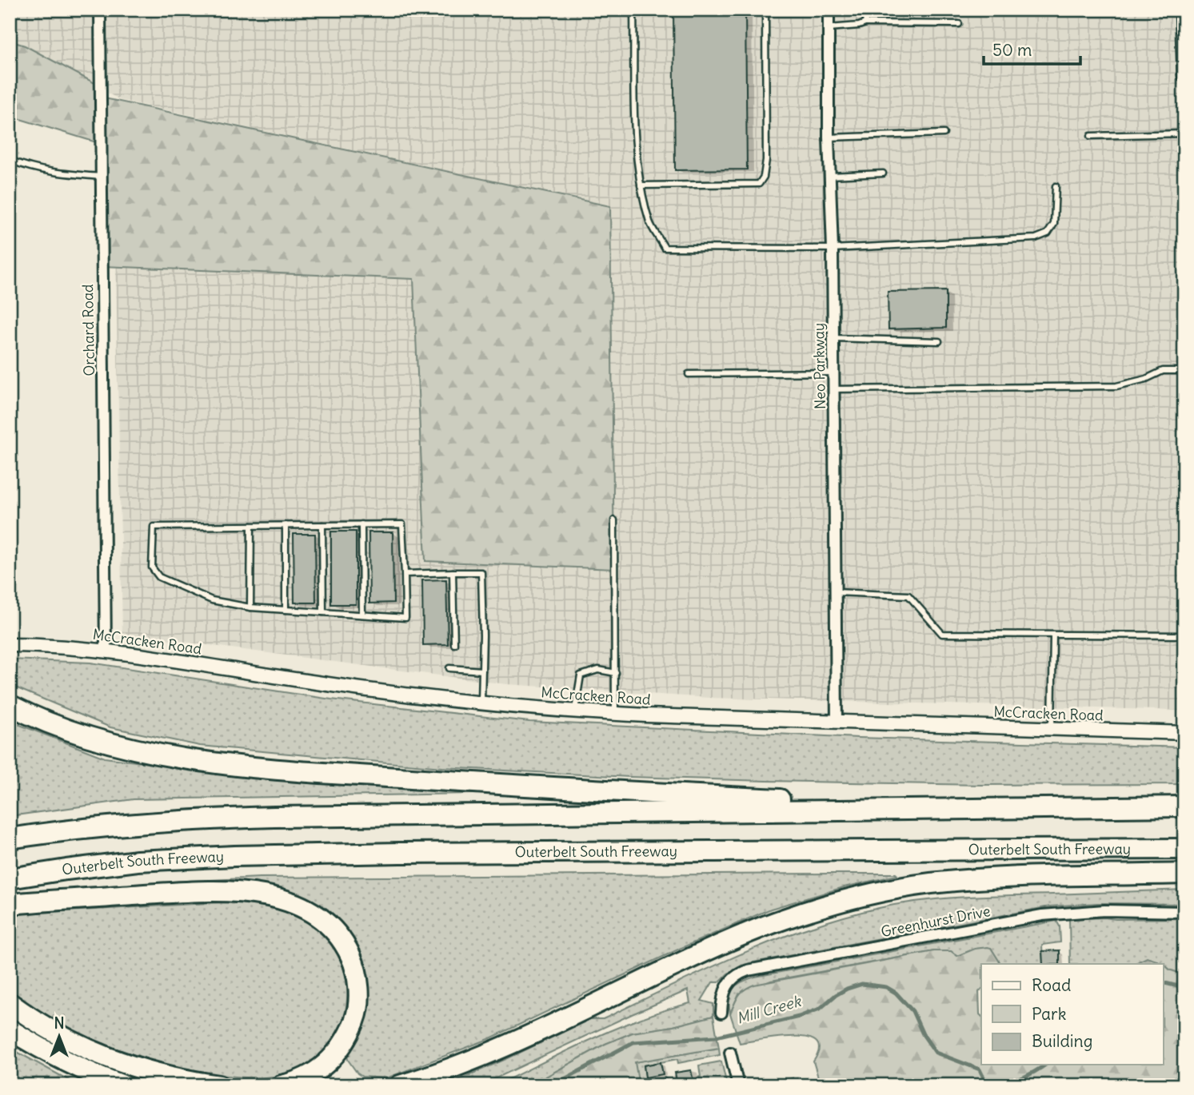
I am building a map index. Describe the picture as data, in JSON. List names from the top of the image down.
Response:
{
  "streets": {
    "highway": ["Outerbelt South Freeway"],
    "street": [
      "Orchard Road",
      "Neo Parkway",
      "McCracken Road",
      "Greenhurst Drive"
    ]
  },
  "crossings": [
    ["Orchard Road", "McCracken Road"],
    ["Neo Parkway", "McCracken Road"]
  ],
  "water": ["Mill Creek"],
  "legend": ["Road", "Park", "Building"],
  "scale_bar": "50 m",
  "north": "top"
}
